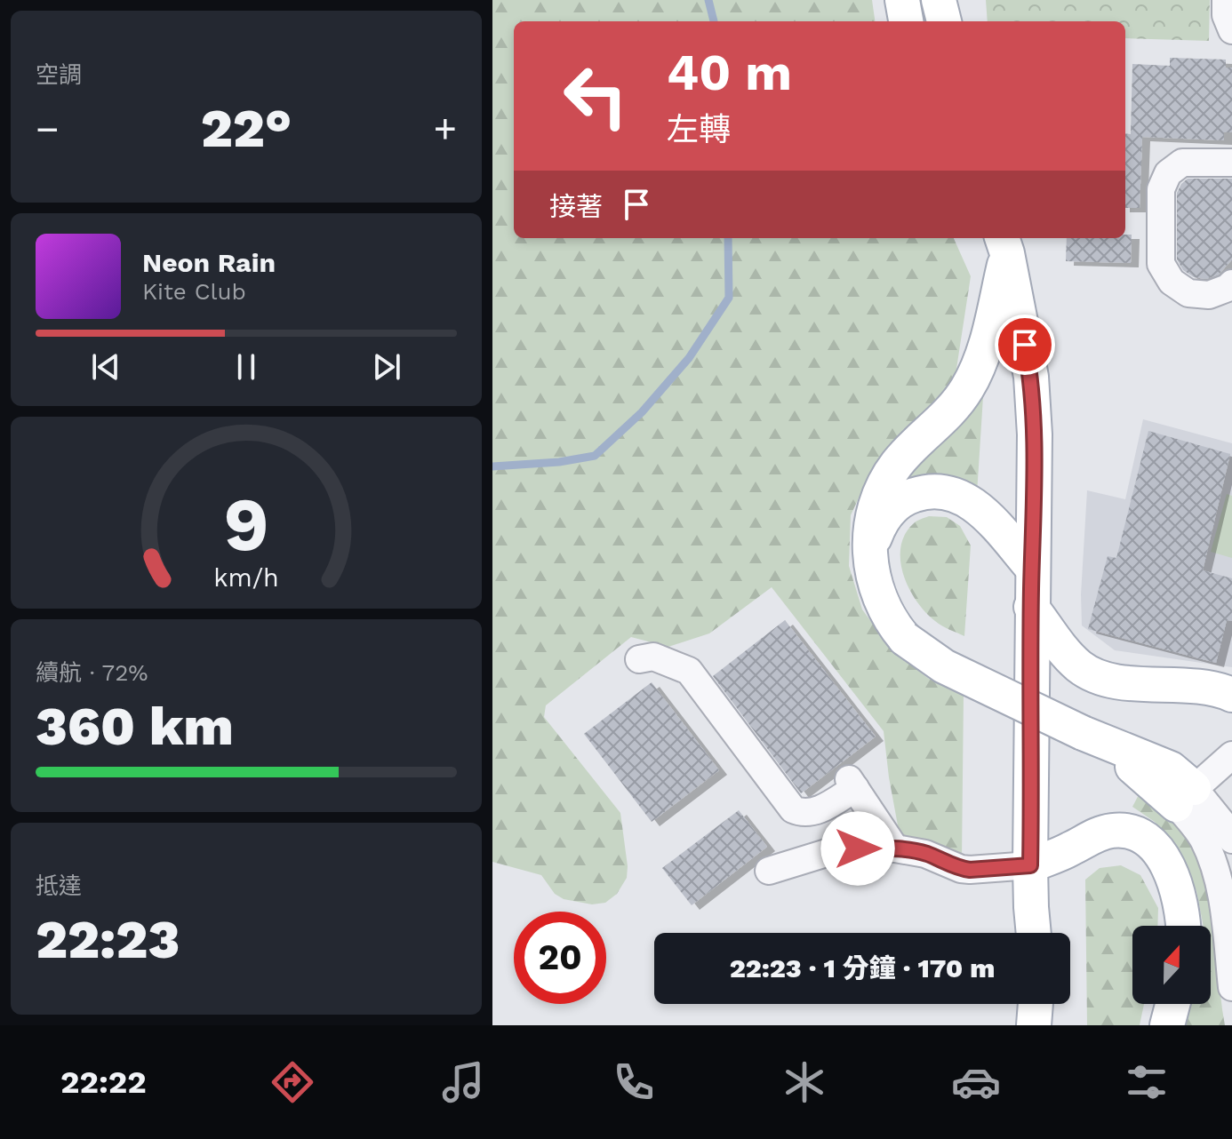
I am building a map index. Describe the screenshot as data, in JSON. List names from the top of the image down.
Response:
{
  "north": "top",
  "page": {
    "tile": [
      "空調",
      ["續航 · 72%", "360 km"],
      ["抵達", "22:23"]
    ],
    "turn": ["40 m", "左轉"],
    "heat": ["−", "22°", "+"],
    "then": "接著",
    "song": ["Neon Rain", "Kite Club"],
    "limit": "20",
    "trip": "22:23 · 1 分鐘 · 170 m",
    "tabs": "22:22",
    "gauge": ["9", "km/h"]
  }
}
